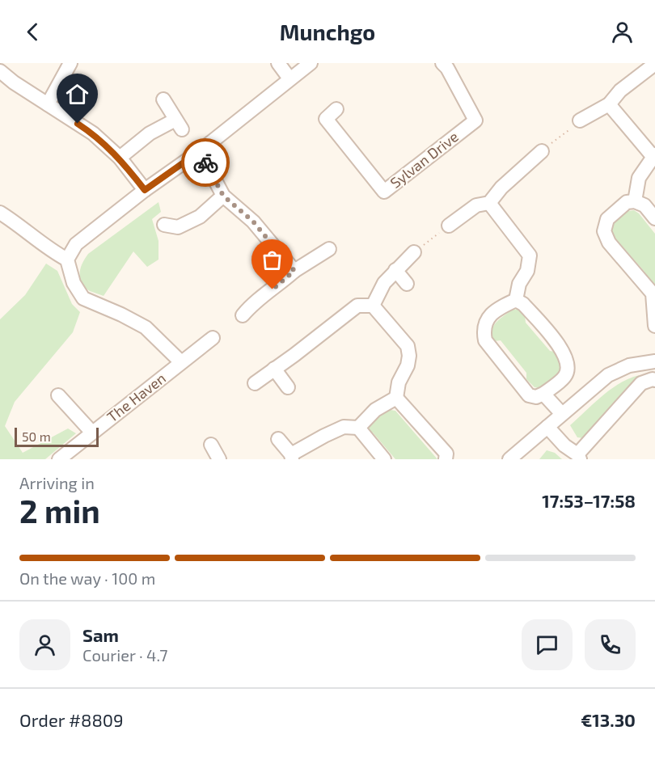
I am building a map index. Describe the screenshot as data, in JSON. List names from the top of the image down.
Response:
{
  "streets": {
    "street": ["Sylvan Drive", "The Haven"]
  },
  "scale_bar": "50 m",
  "page": {
    "header": "Munchgo",
    "scale": "50 m",
    "heading": ["2 min", "Arriving in", "17:53–17:58"],
    "panel": [
      "Sam",
      "Courier · 4.7",
      "Order #8809",
      "€13.30"
    ],
    "bar": "On the way · 100 m"
  }
}
